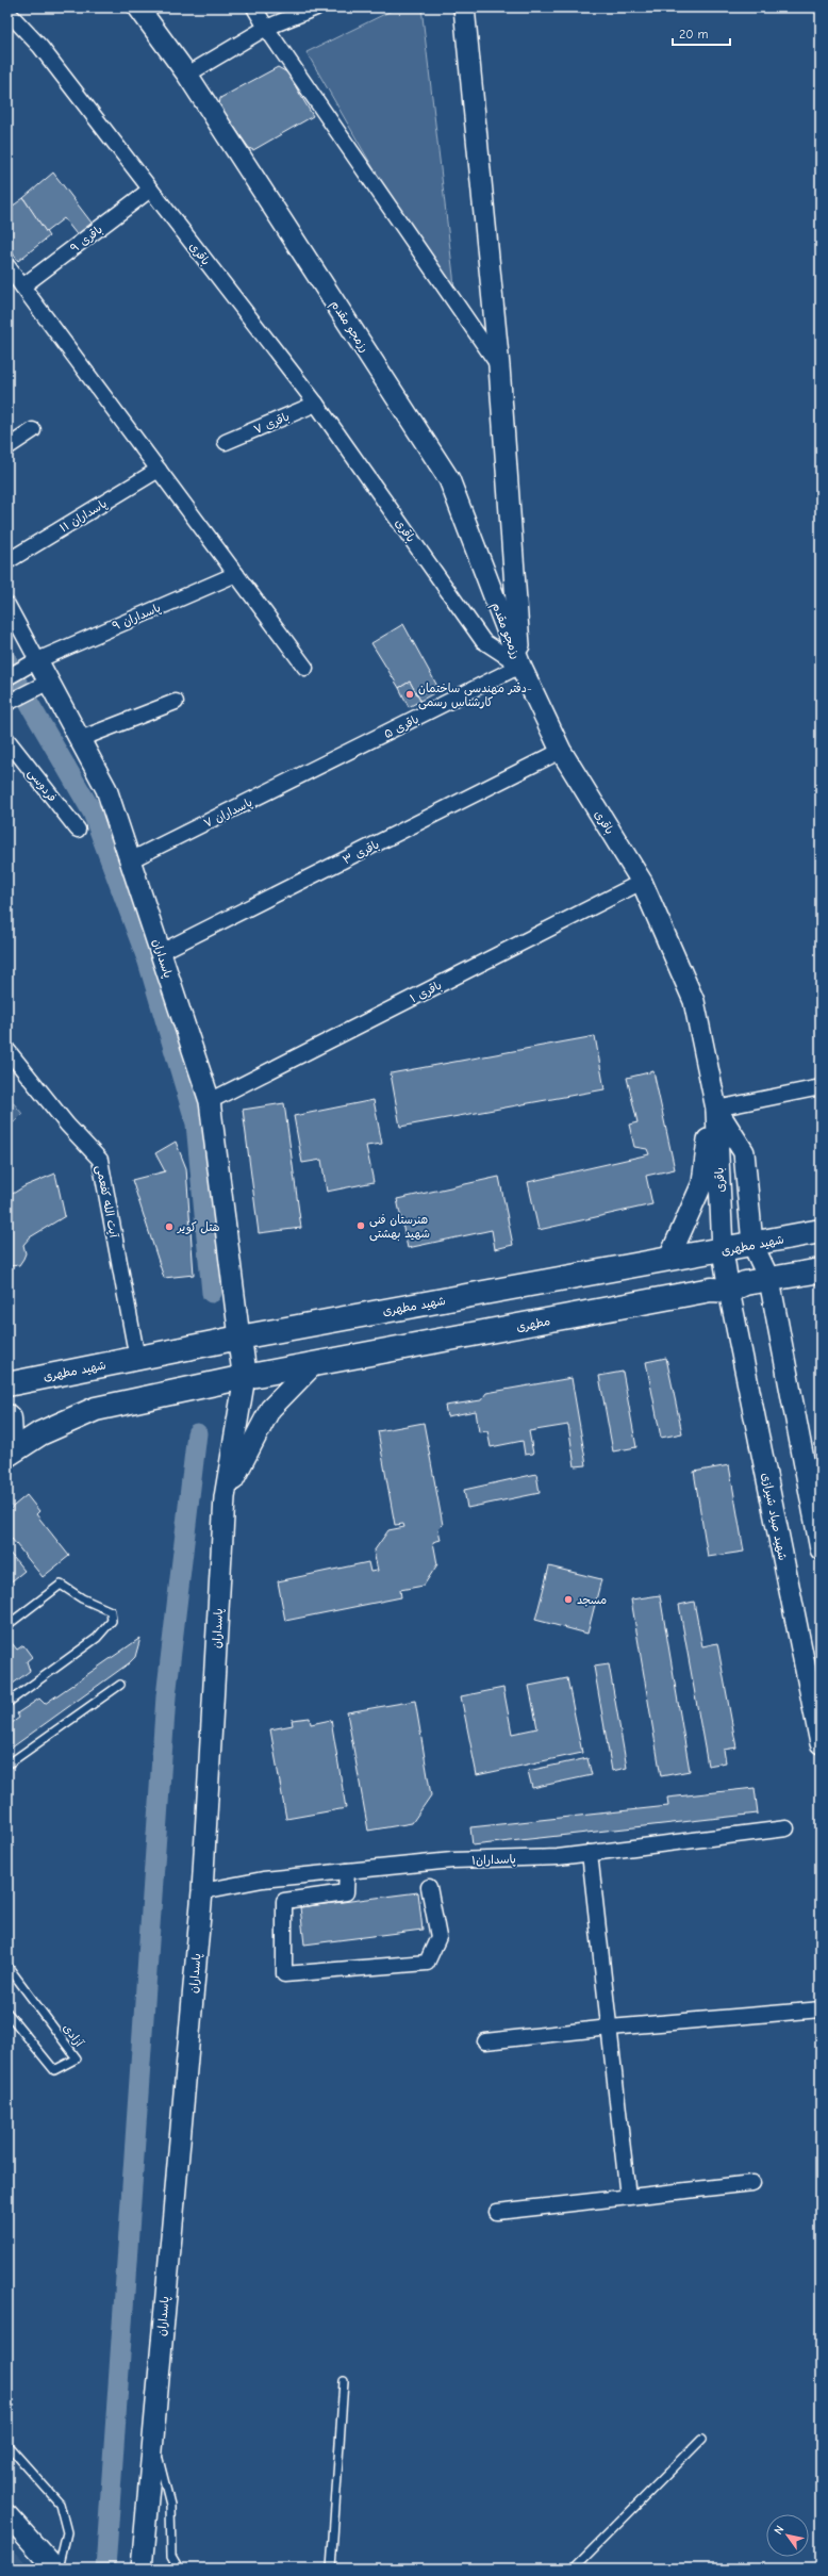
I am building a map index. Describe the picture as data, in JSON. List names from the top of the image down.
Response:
{
  "streets": {
    "main road": ["شهید مطهری", "مطهری"],
    "street": [
      "باقری ۹",
      "باقری",
      "رزمجو مقدم",
      "باقری ۷",
      "پاسداران ۱۱",
      "پاسداران ۹",
      "باقری ۵",
      "فردوسی",
      "پاسداران ۷",
      "باقری ۳",
      "پاسداران",
      "باقری ۱",
      "آیت الله کفعمی",
      "شهید صیاد شیرازی",
      "پاسداران۱"
    ],
    "lane": ["آزادی"]
  },
  "crossings": [
    ["باقری ۹", "باقری"],
    ["باقری", "رزمجو مقدم"],
    ["باقری", "باقری ۷"],
    ["باقری", "باقری ۵"],
    ["باقری", "باقری ۳"],
    ["باقری", "باقری ۱"],
    ["باقری", "شهید مطهری"],
    ["باقری", "مطهری"],
    ["باقری", "شهید صیاد شیرازی"],
    ["رزمجو مقدم", "باقری ۵"],
    ["پاسداران ۹", "پاسداران"],
    ["باقری ۵", "پاسداران ۷"],
    ["پاسداران ۷", "پاسداران"],
    ["باقری ۳", "پاسداران"],
    ["پاسداران", "باقری ۱"],
    ["پاسداران", "شهید مطهری"],
    ["پاسداران", "مطهری"],
    ["پاسداران", "پاسداران۱"],
    ["آیت الله کفعمی", "شهید مطهری"],
    ["مطهری", "شهید صیاد شیرازی"]
  ],
  "places": [
    "دفتر مهندسی ساختمان- کارشناس رسمی",
    "هنرستان فنی شهید بهشتی",
    "هتل کویر",
    "مسجد"
  ],
  "scale_bar": "20 m",
  "north": "top left"
}
